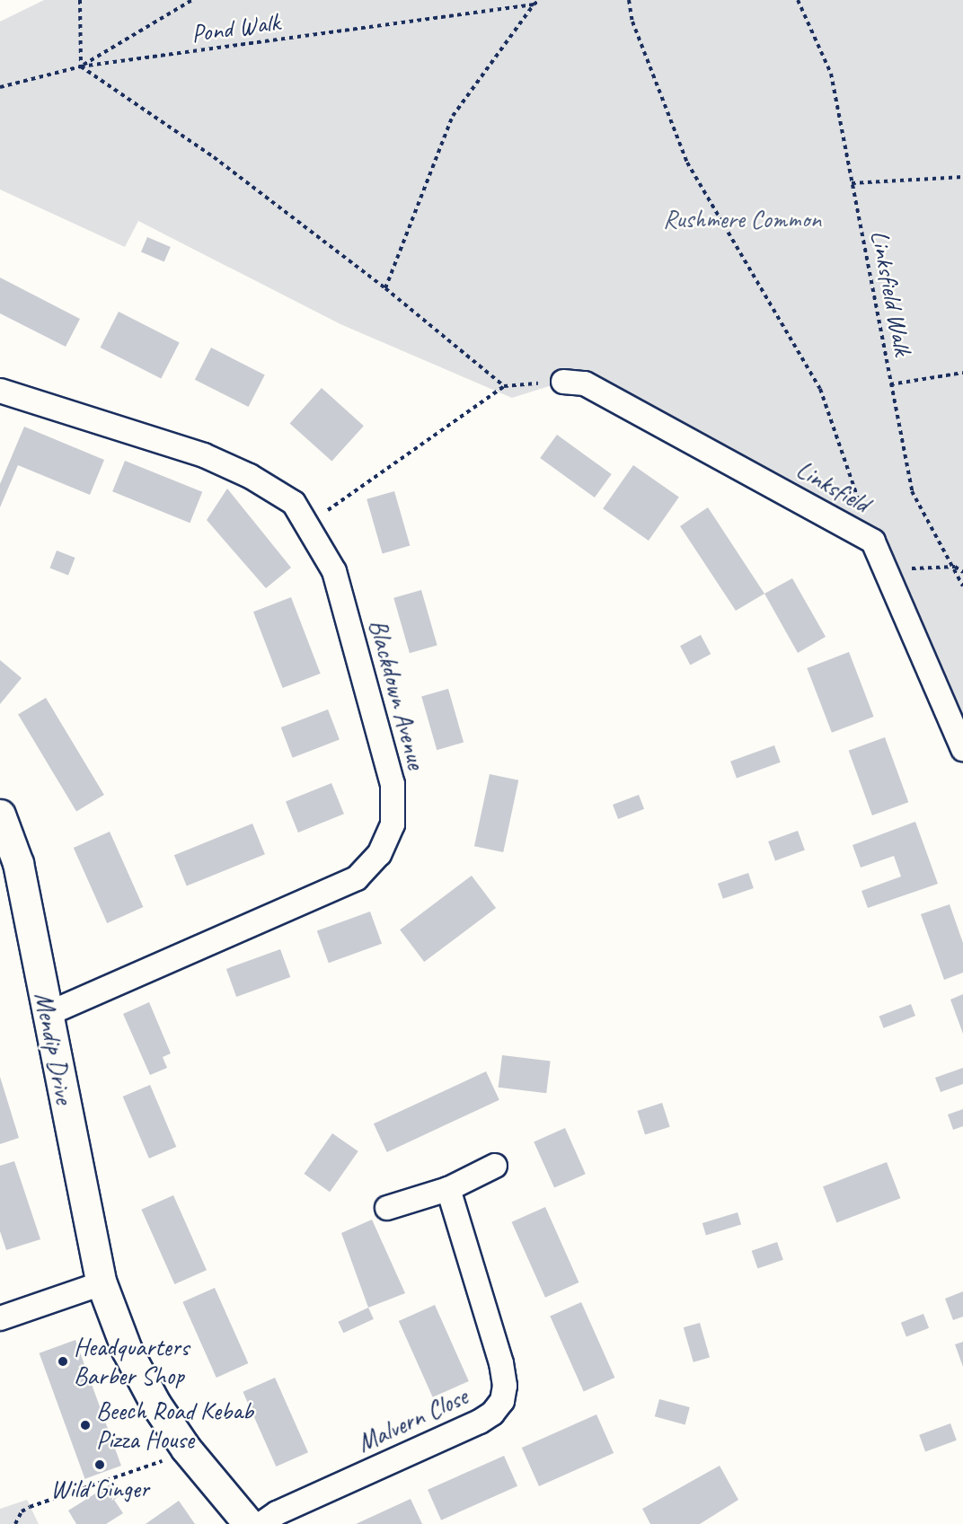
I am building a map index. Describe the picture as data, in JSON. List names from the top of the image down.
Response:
{
  "streets": {
    "street": [
      "Linksfield",
      "Blackdown Avenue",
      "Mendip Drive",
      "Malvern Close"
    ],
    "path": ["Pond Walk", "Linksfield Walk"]
  },
  "crossings": [
    ["Blackdown Avenue", "Mendip Drive"]
  ],
  "parks": ["Rushmere Common"],
  "places": ["Headquarters Barber Shop", "Beech Road Kebab Pizza House", "Wild Ginger"]
}
